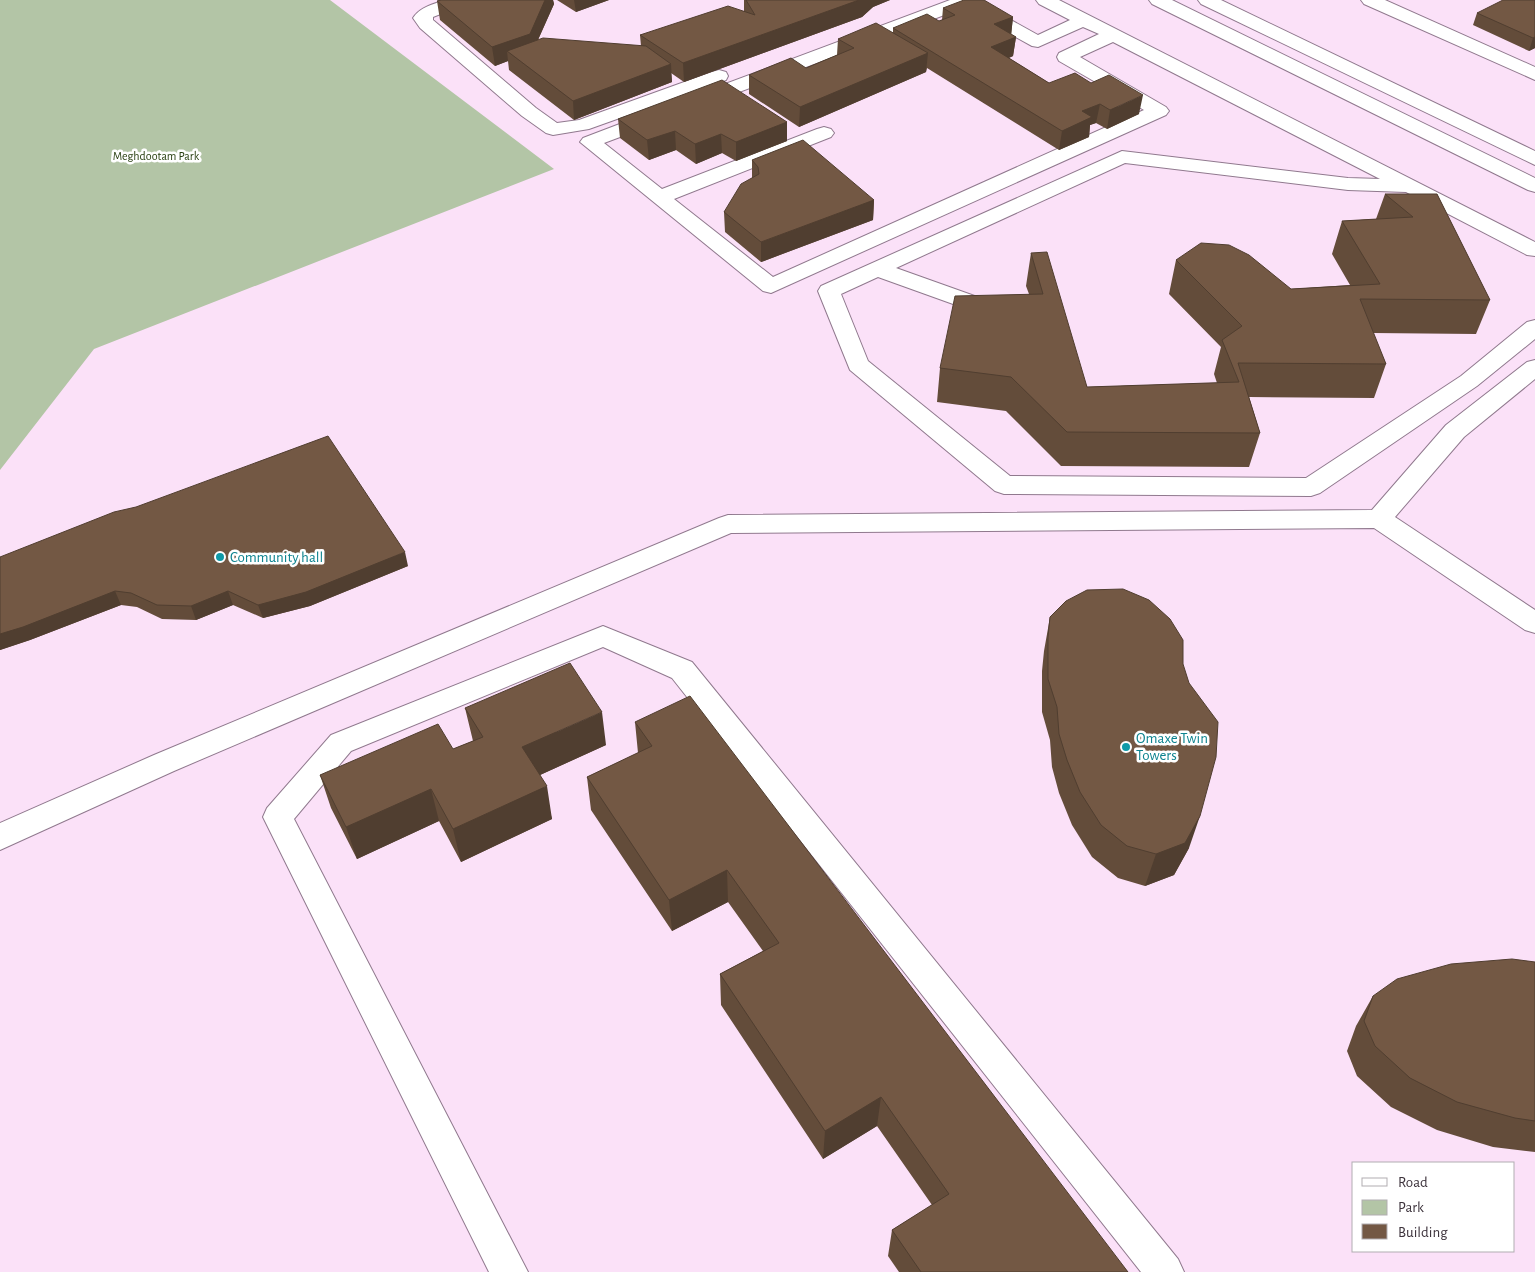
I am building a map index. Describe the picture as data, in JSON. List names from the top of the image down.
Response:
{
  "parks": ["Meghdootam Park"],
  "places": ["Community hall", "Omaxe Twin Towers"],
  "legend": ["Road", "Park", "Building"]
}
